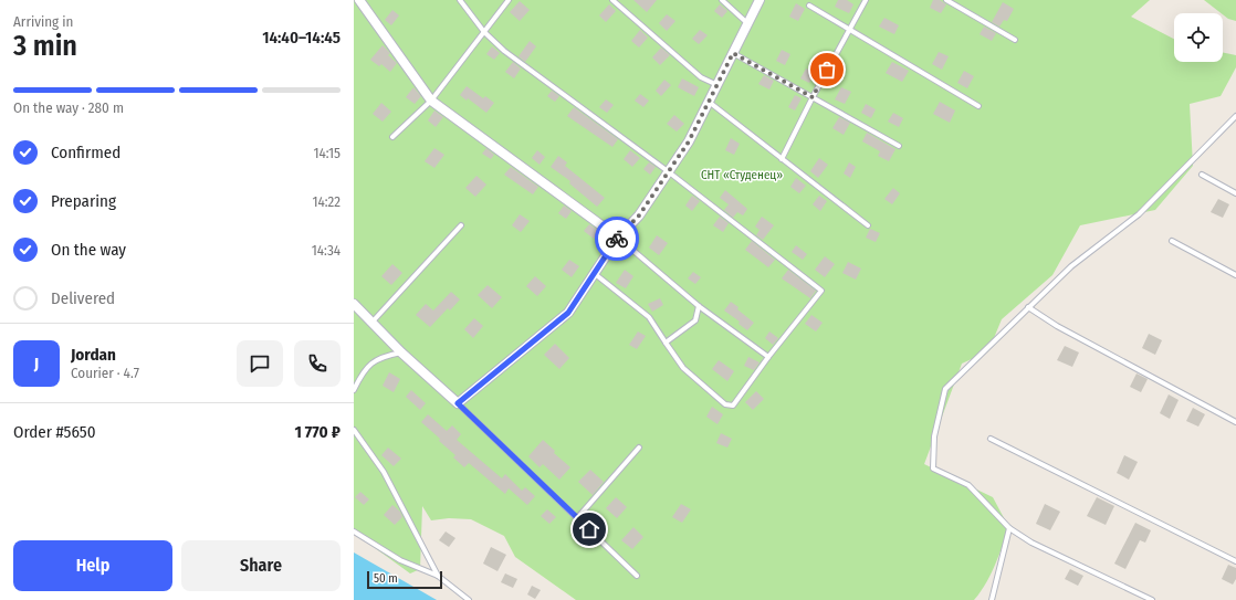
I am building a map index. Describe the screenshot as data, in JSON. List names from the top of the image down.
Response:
{
  "parks": ["СНТ «Студенец»"],
  "scale_bar": "50 m",
  "page": {
    "heading": ["3 min", "Arriving in", "14:40–14:45"],
    "panel": [
      "Jordan",
      "Courier · 4.7",
      "Order #5650",
      "1 770 ₽"
    ],
    "bar": "On the way · 280 m",
    "list": [
      ["Confirmed", "14:15"],
      ["Preparing", "14:22"],
      ["On the way", "14:34"],
      "Delivered"
    ],
    "round": "J",
    "buttons": ["Help", "Share"],
    "scale": "50 m"
  }
}
